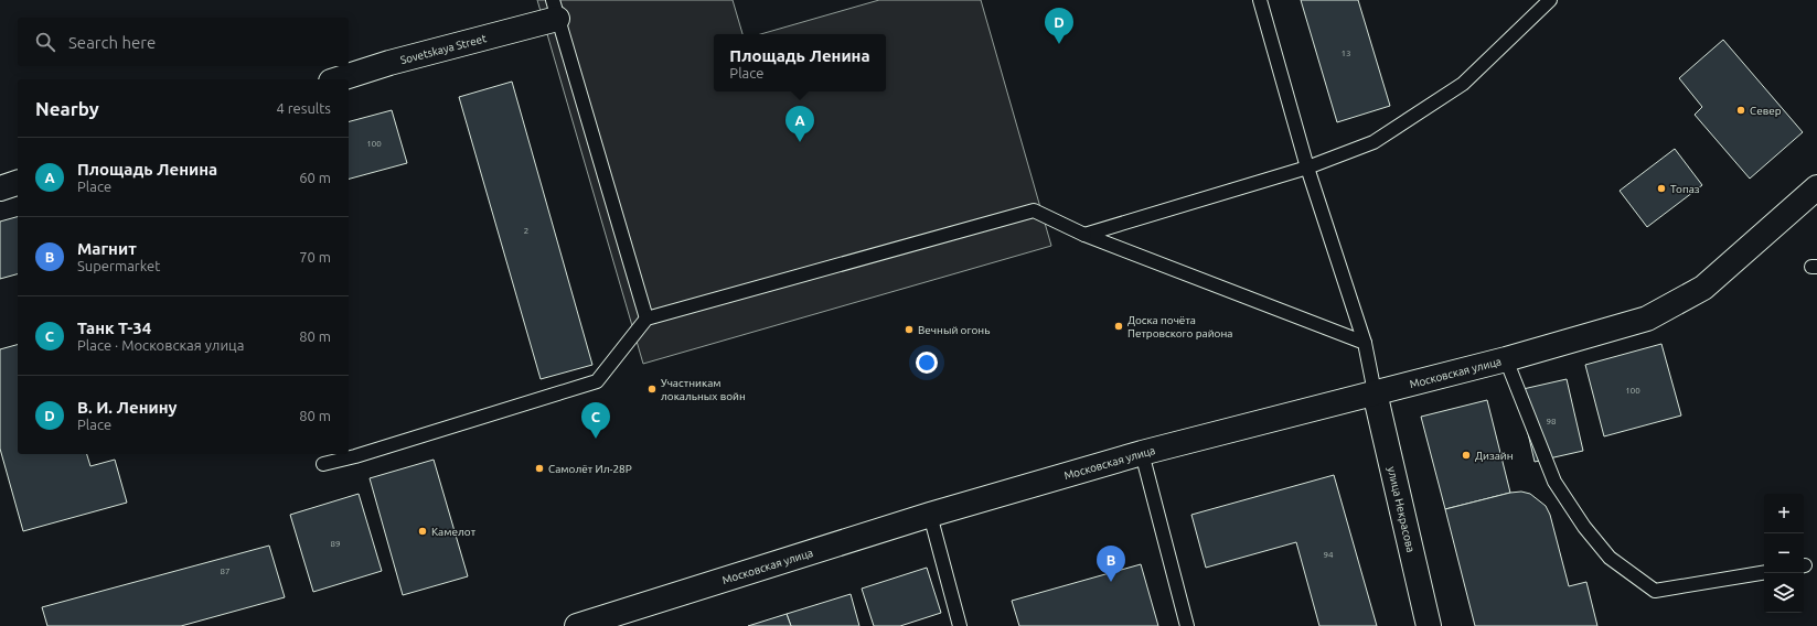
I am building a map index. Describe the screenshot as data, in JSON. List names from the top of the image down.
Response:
{
  "streets": {
    "street": ["Sovetskaya Street", "Московская улица", "улица Некрасова"]
  },
  "crossings": [
    ["Московская улица", "улица Некрасова"]
  ],
  "places": [
    "Север",
    "Топаз",
    "Доска почёта Петровского района",
    "Вечный огонь",
    "Участникам локальных войн",
    "Дизайн",
    "Самолёт Ил-28Р",
    "Камелот"
  ],
  "house_numbers": [
    "13",
    "100",
    "2",
    "100",
    "98",
    "89",
    "94",
    "87"
  ],
  "page": {
    "pins": [
      "D",
      "A",
      "C",
      "B"
    ],
    "search": "Search here",
    "popup": ["Площадь Ленина", "Place"],
    "heading": ["Nearby", "4 results"],
    "list": [
      {
        "mark": "A",
        "name": "Площадь Ленина",
        "note": "Place",
        "value": "60 m"
      },
      {
        "mark": "B",
        "name": "Магнит",
        "note": "Supermarket",
        "value": "70 m"
      },
      {
        "mark": "C",
        "name": "Танк Т-34",
        "note": "Place · Московская улица",
        "value": "80 m"
      },
      {
        "mark": "D",
        "name": "В. И. Ленину",
        "note": "Place",
        "value": "80 m"
      }
    ],
    "map_buttons": ["+", "−"]
  }
}
